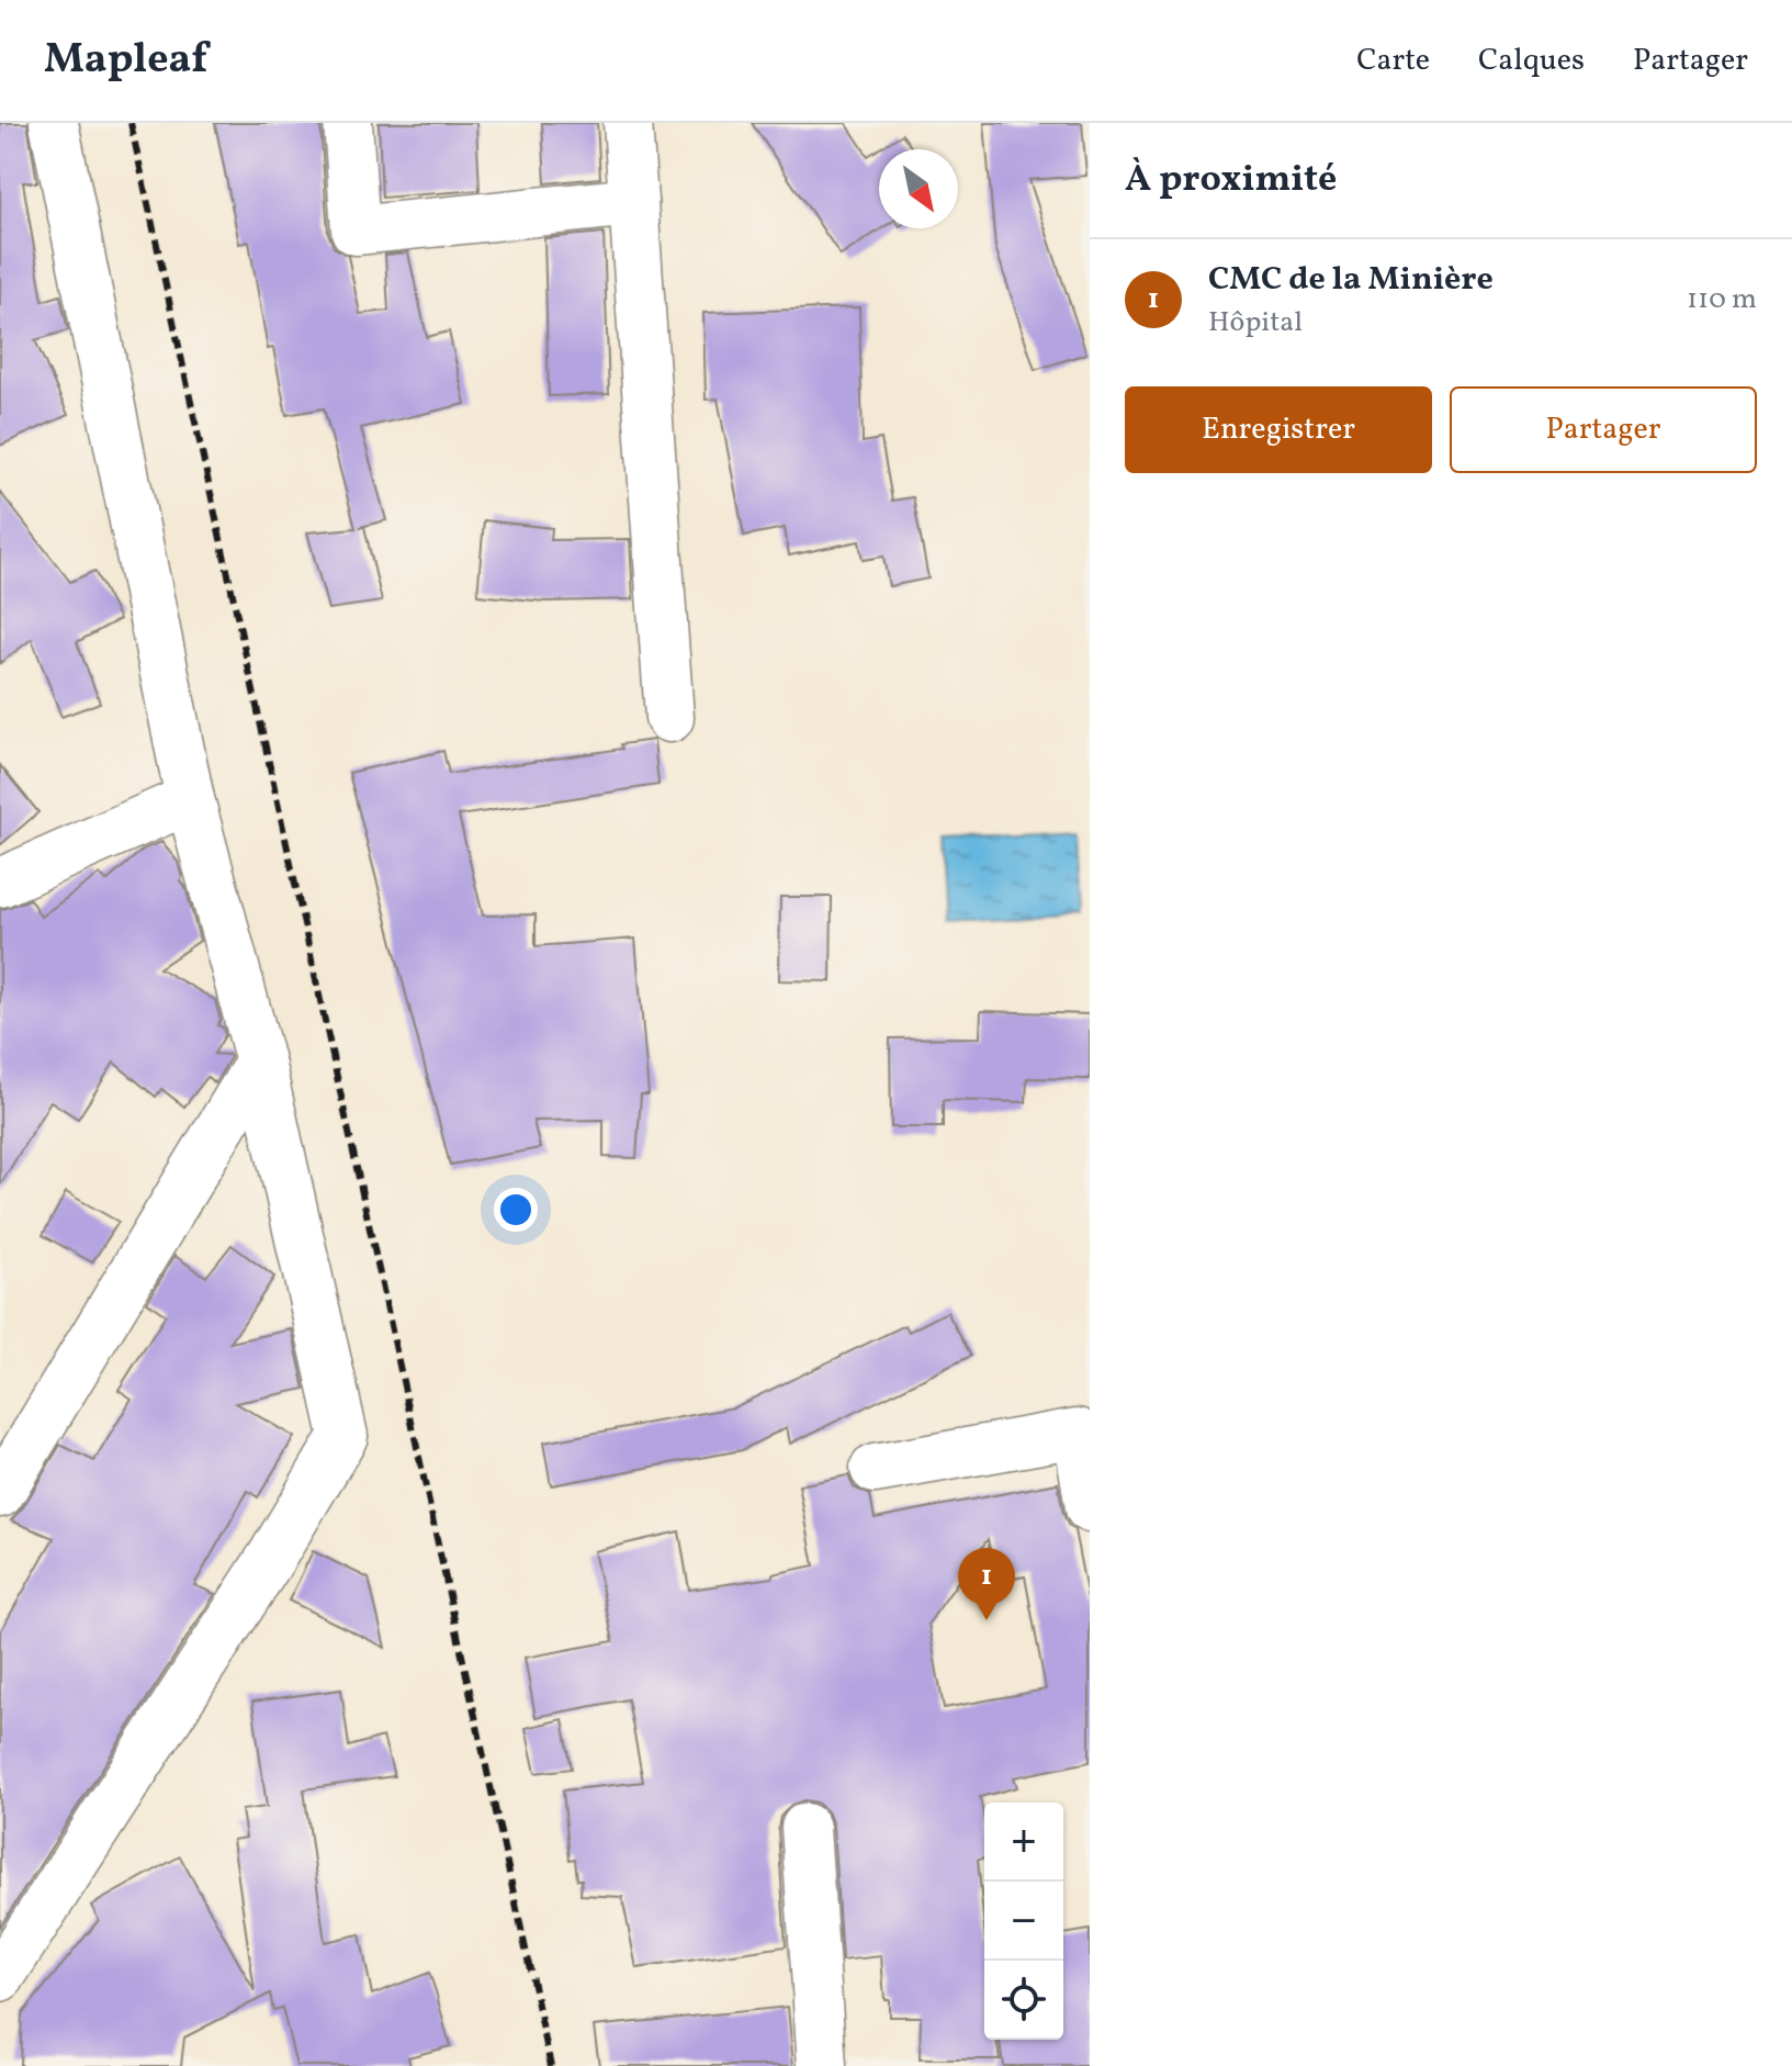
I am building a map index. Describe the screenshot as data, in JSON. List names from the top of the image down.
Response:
{
  "north": "bottom right",
  "page": {
    "header": "Mapleaf",
    "nav": ["Carte", "Calques", "Partager"],
    "heading": "À proximité",
    "list": [
      {
        "mark": "1",
        "name": "CMC de la Minière",
        "note": "Hôpital",
        "value": "110 m"
      }
    ],
    "buttons": ["Enregistrer", "Partager"],
    "pins": "1",
    "map_buttons": ["+", "−"]
  }
}
